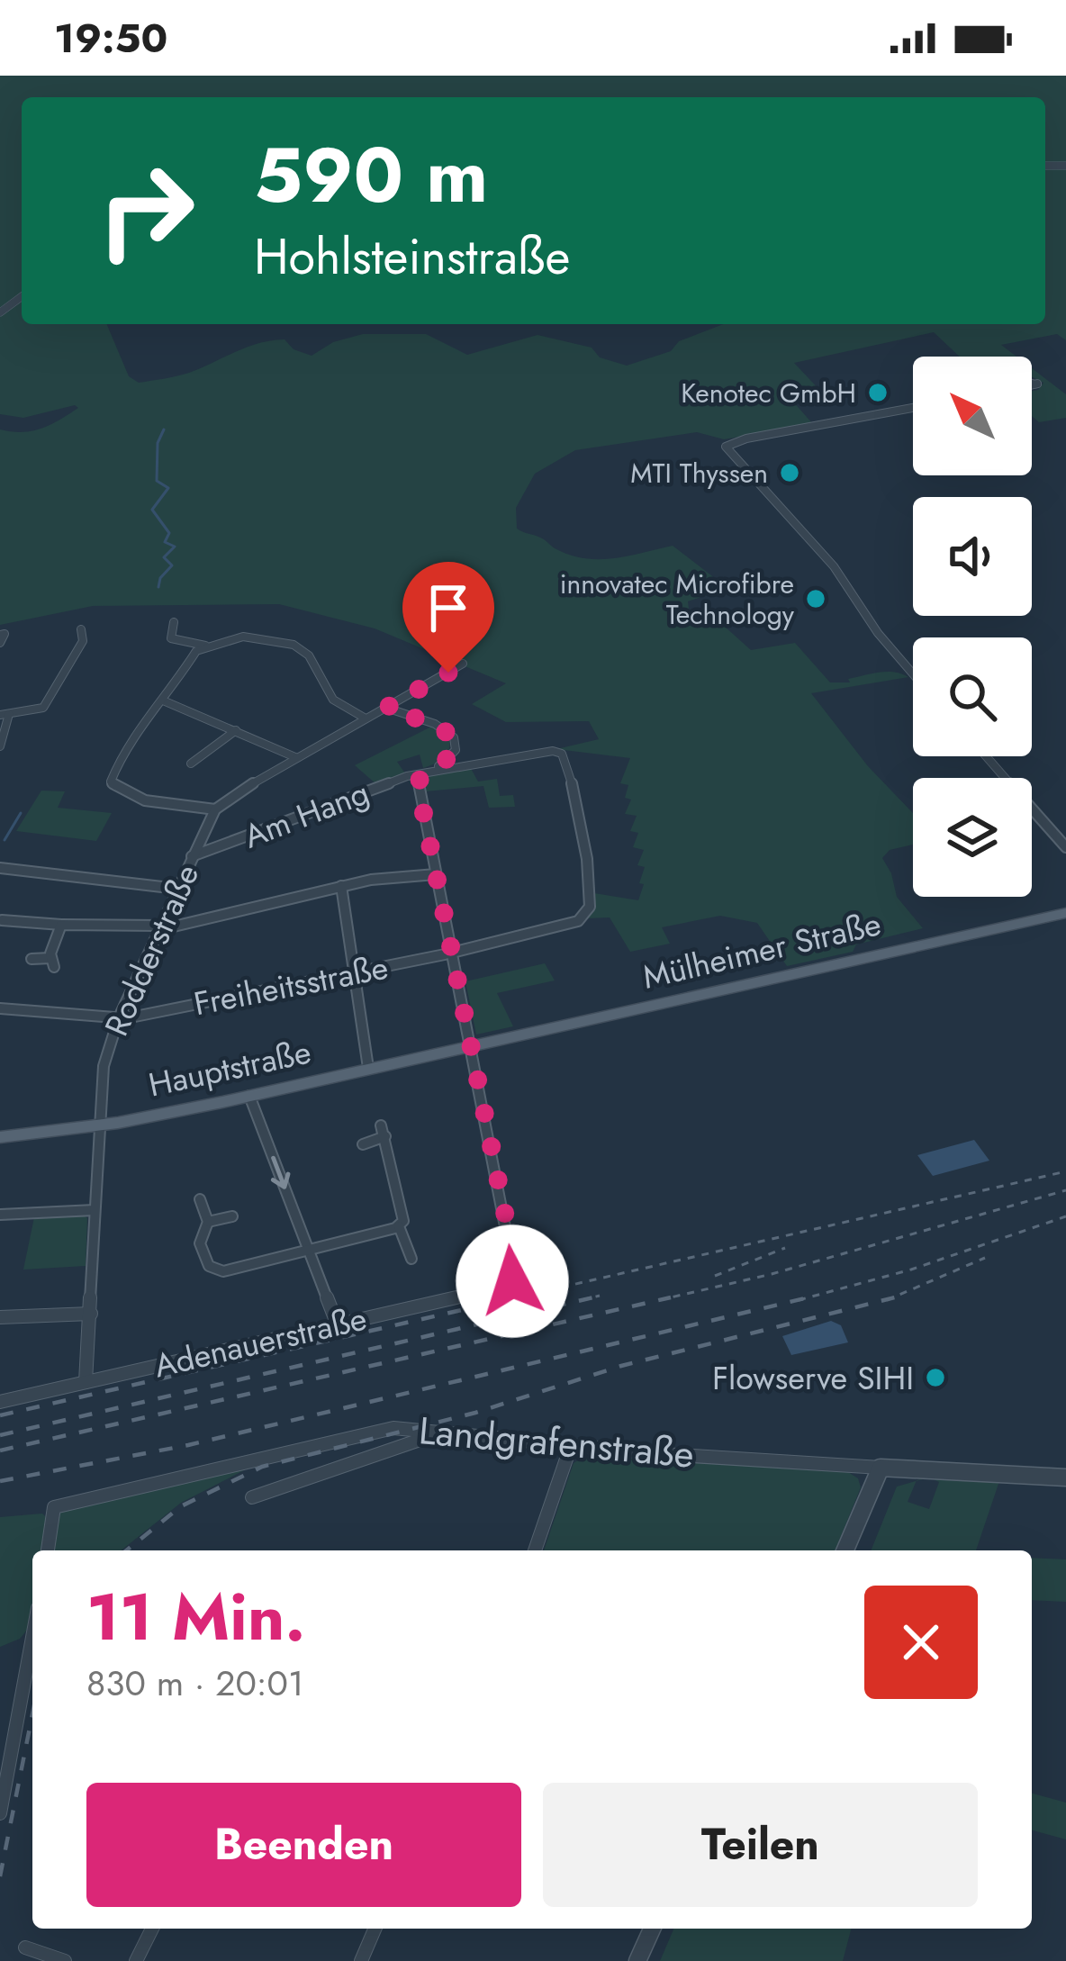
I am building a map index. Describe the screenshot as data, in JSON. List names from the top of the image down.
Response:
{
  "streets": {
    "main road": ["Mülheimer Straße", "Hauptstraße"],
    "street": [
      "Am Hang",
      "Rodderstraße",
      "Freiheitsstraße",
      "Adenauerstraße",
      "Landgrafenstraße"
    ]
  },
  "crossings": [
    ["Am Hang", "Rodderstraße"],
    ["Am Hang", "Freiheitsstraße"],
    ["Rodderstraße", "Freiheitsstraße"],
    ["Rodderstraße", "Hauptstraße"],
    ["Rodderstraße", "Adenauerstraße"],
    ["Mülheimer Straße", "Hauptstraße"],
    ["Mülheimer Straße", "Adenauerstraße"],
    ["Hauptstraße", "Adenauerstraße"]
  ],
  "places": [
    "Kenotec GmbH",
    "MTI Thyssen",
    "innovatec Microfibre Technology",
    "Flowserve SIHI"
  ],
  "north": "top left",
  "page": {
    "status": "19:50",
    "turn": ["590 m", "Hohlsteinstraße"],
    "heading": ["11 Min.", "830 m · 20:01"],
    "buttons": ["Beenden", "Teilen"]
  }
}
